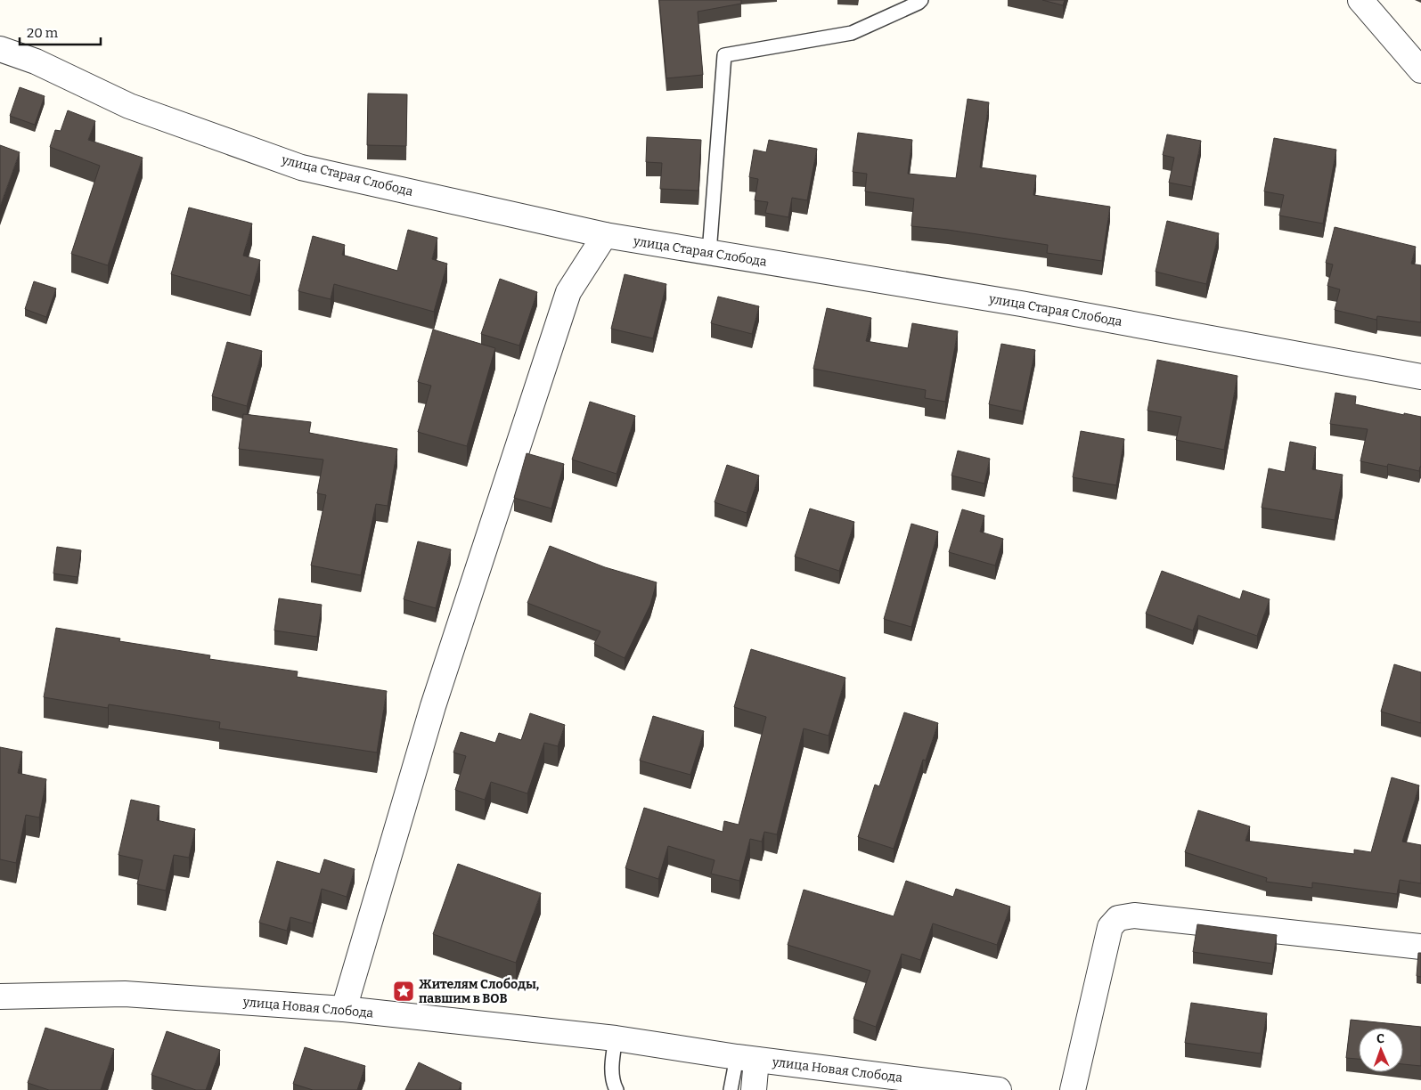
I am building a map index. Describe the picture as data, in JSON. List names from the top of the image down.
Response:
{
  "streets": {
    "street": ["улица Старая Слобода", "улица Новая Слобода"]
  },
  "places": {
    "place": ["Жителям Слободы, павшим в ВОВ"]
  },
  "scale_bar": "20 m",
  "north": "top"
}
